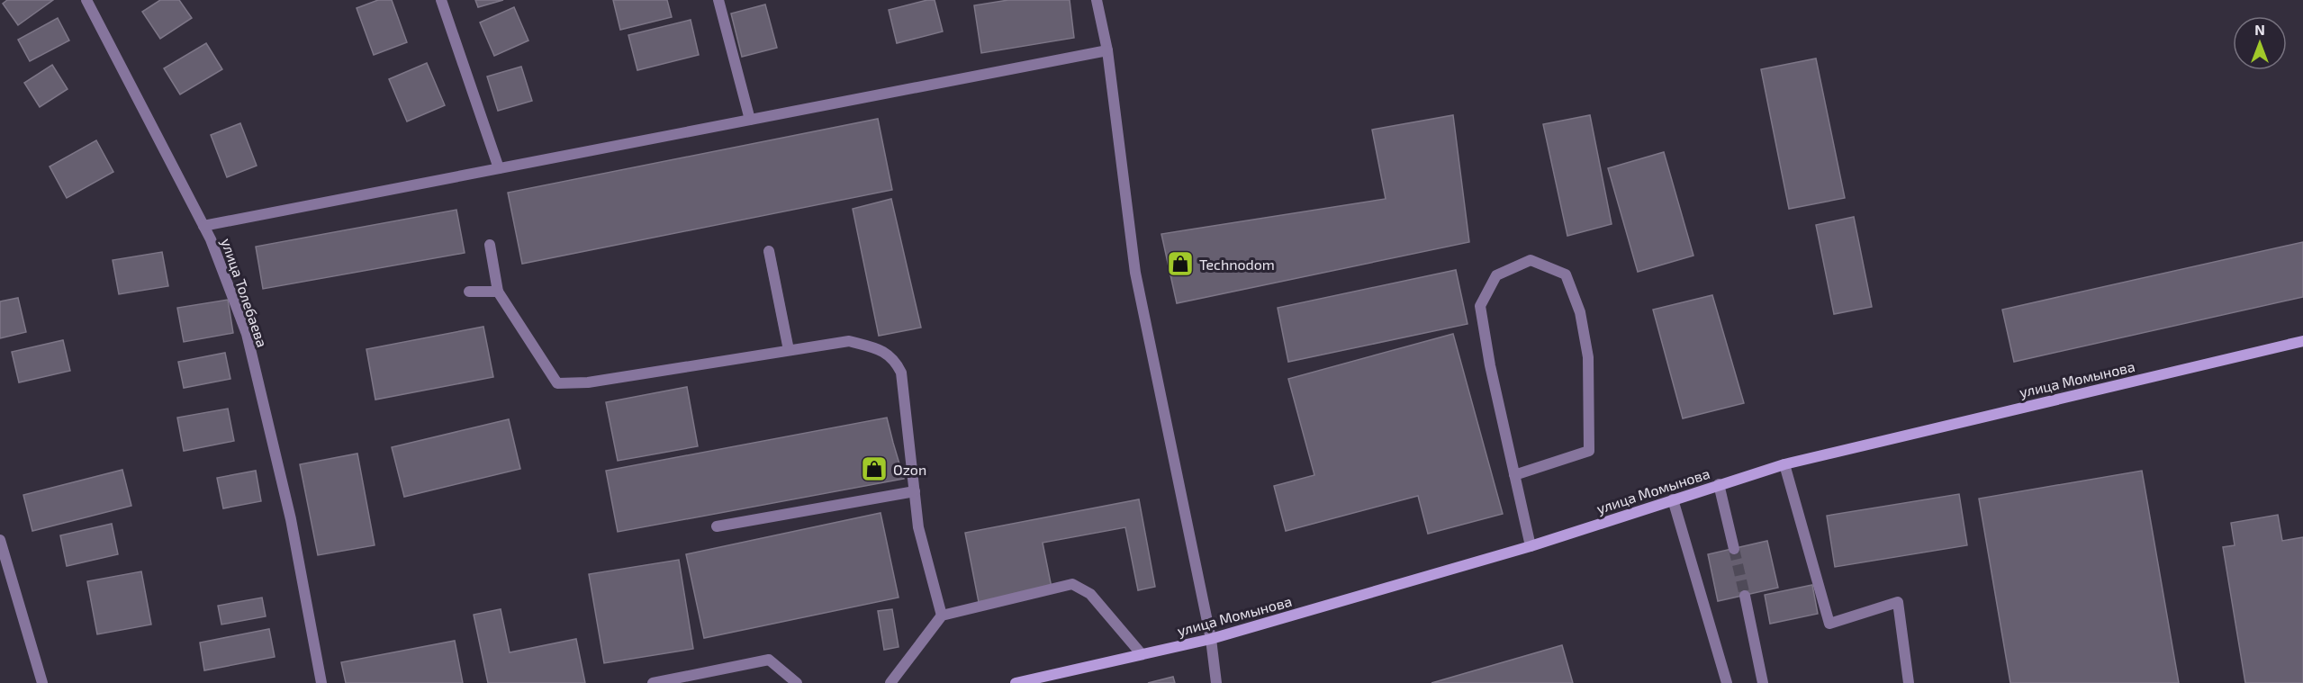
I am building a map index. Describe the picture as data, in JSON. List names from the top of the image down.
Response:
{
  "streets": {
    "main road": ["улица Момынова"],
    "street": ["улица Толебаева"]
  },
  "places": {
    "shop": ["Technodom", "Ozon"]
  },
  "north": "top"
}
